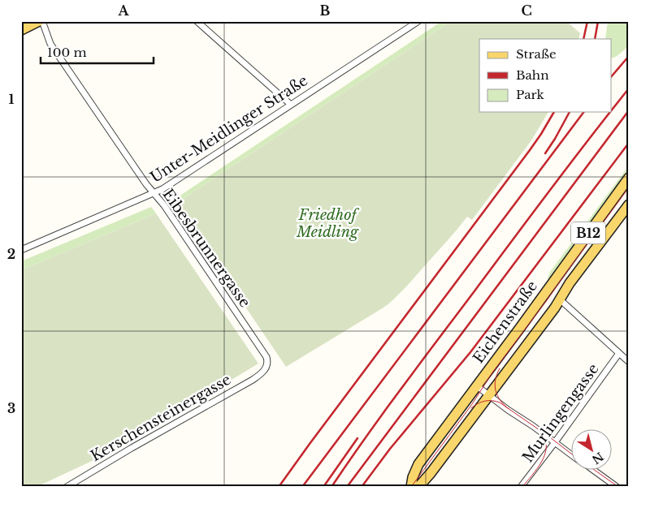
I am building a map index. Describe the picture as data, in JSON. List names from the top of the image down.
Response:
{
  "streets": {
    "main road": ["B12", "Eichenstraße"],
    "street": [
      "Unter-Meidlinger Straße",
      "Eibesbrunnergasse",
      "Murlingengasse",
      "Kerschensteinergasse"
    ]
  },
  "crossings": [
    ["Unter-Meidlinger Straße", "Eibesbrunnergasse"],
    ["Eibesbrunnergasse", "Kerschensteinergasse"]
  ],
  "parks": ["Friedhof Meidling"],
  "legend": ["Straße", "Bahn", "Park"],
  "scale_bar": "100 m",
  "north": "bottom right",
  "grid": {
    "columns": ["A", "B", "C"],
    "rows": ["1", "2", "3"]
  }
}
